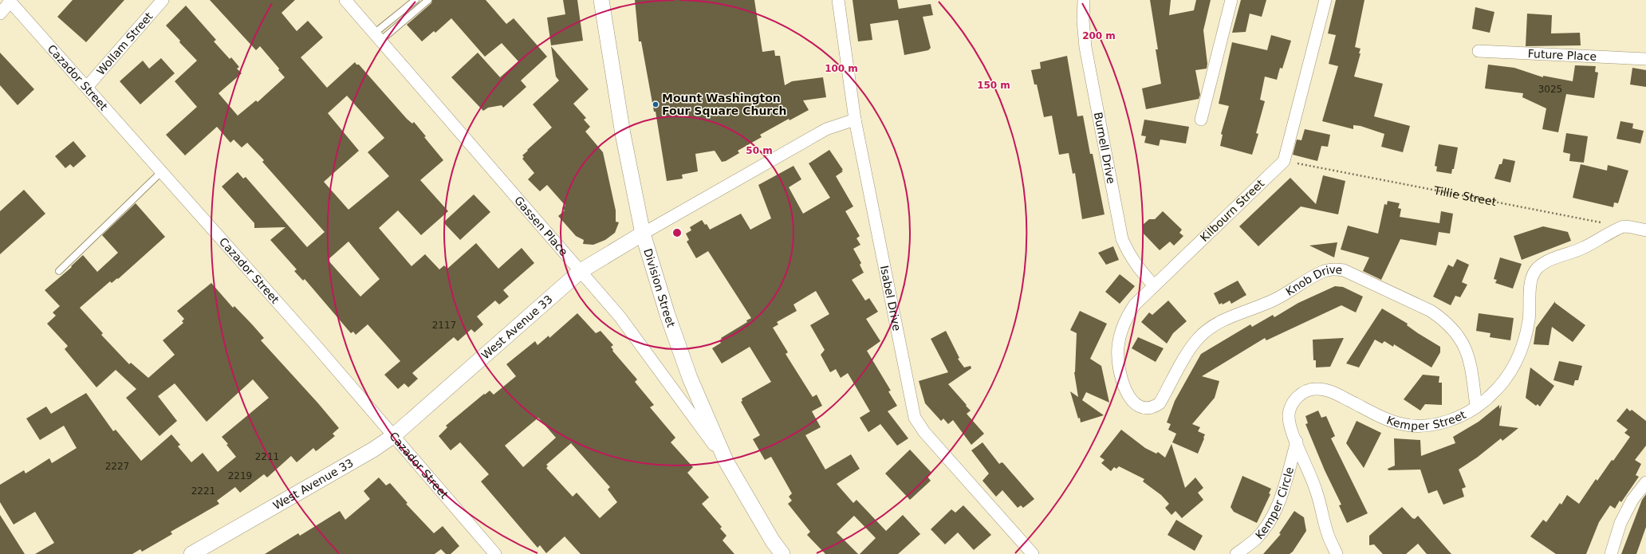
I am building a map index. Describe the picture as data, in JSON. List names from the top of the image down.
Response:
{
  "streets": {
    "street": [
      "Wollam Street",
      "Future Place",
      "Cazador Street",
      "Burnell Drive",
      "Kilbourn Street",
      "Gassen Place",
      "Knob Drive",
      "Division Street",
      "Isabel Drive",
      "West Avenue 33",
      "Kemper Street",
      "Kemper Circle"
    ],
    "path": ["Tillie Street"]
  },
  "crossings": [
    ["Wollam Street", "Cazador Street"],
    ["Cazador Street", "West Avenue 33"],
    ["Burnell Drive", "Kilbourn Street"],
    ["Tillie Street", "Kilbourn Street"],
    ["Tillie Street", "Kemper Street"],
    ["Kilbourn Street", "Knob Drive"],
    ["Gassen Place", "Division Street"],
    ["Gassen Place", "West Avenue 33"],
    ["Knob Drive", "Kemper Street"],
    ["Division Street", "West Avenue 33"],
    ["Isabel Drive", "West Avenue 33"],
    ["Kemper Street", "Kemper Circle"]
  ],
  "places": ["Mount Washington Four Square Church"],
  "house_numbers": [
    "3025",
    "2117",
    "2211",
    "2227",
    "2219",
    "2221"
  ],
  "rings": [
    "200 m",
    "100 m",
    "150 m",
    "50 m"
  ]
}
